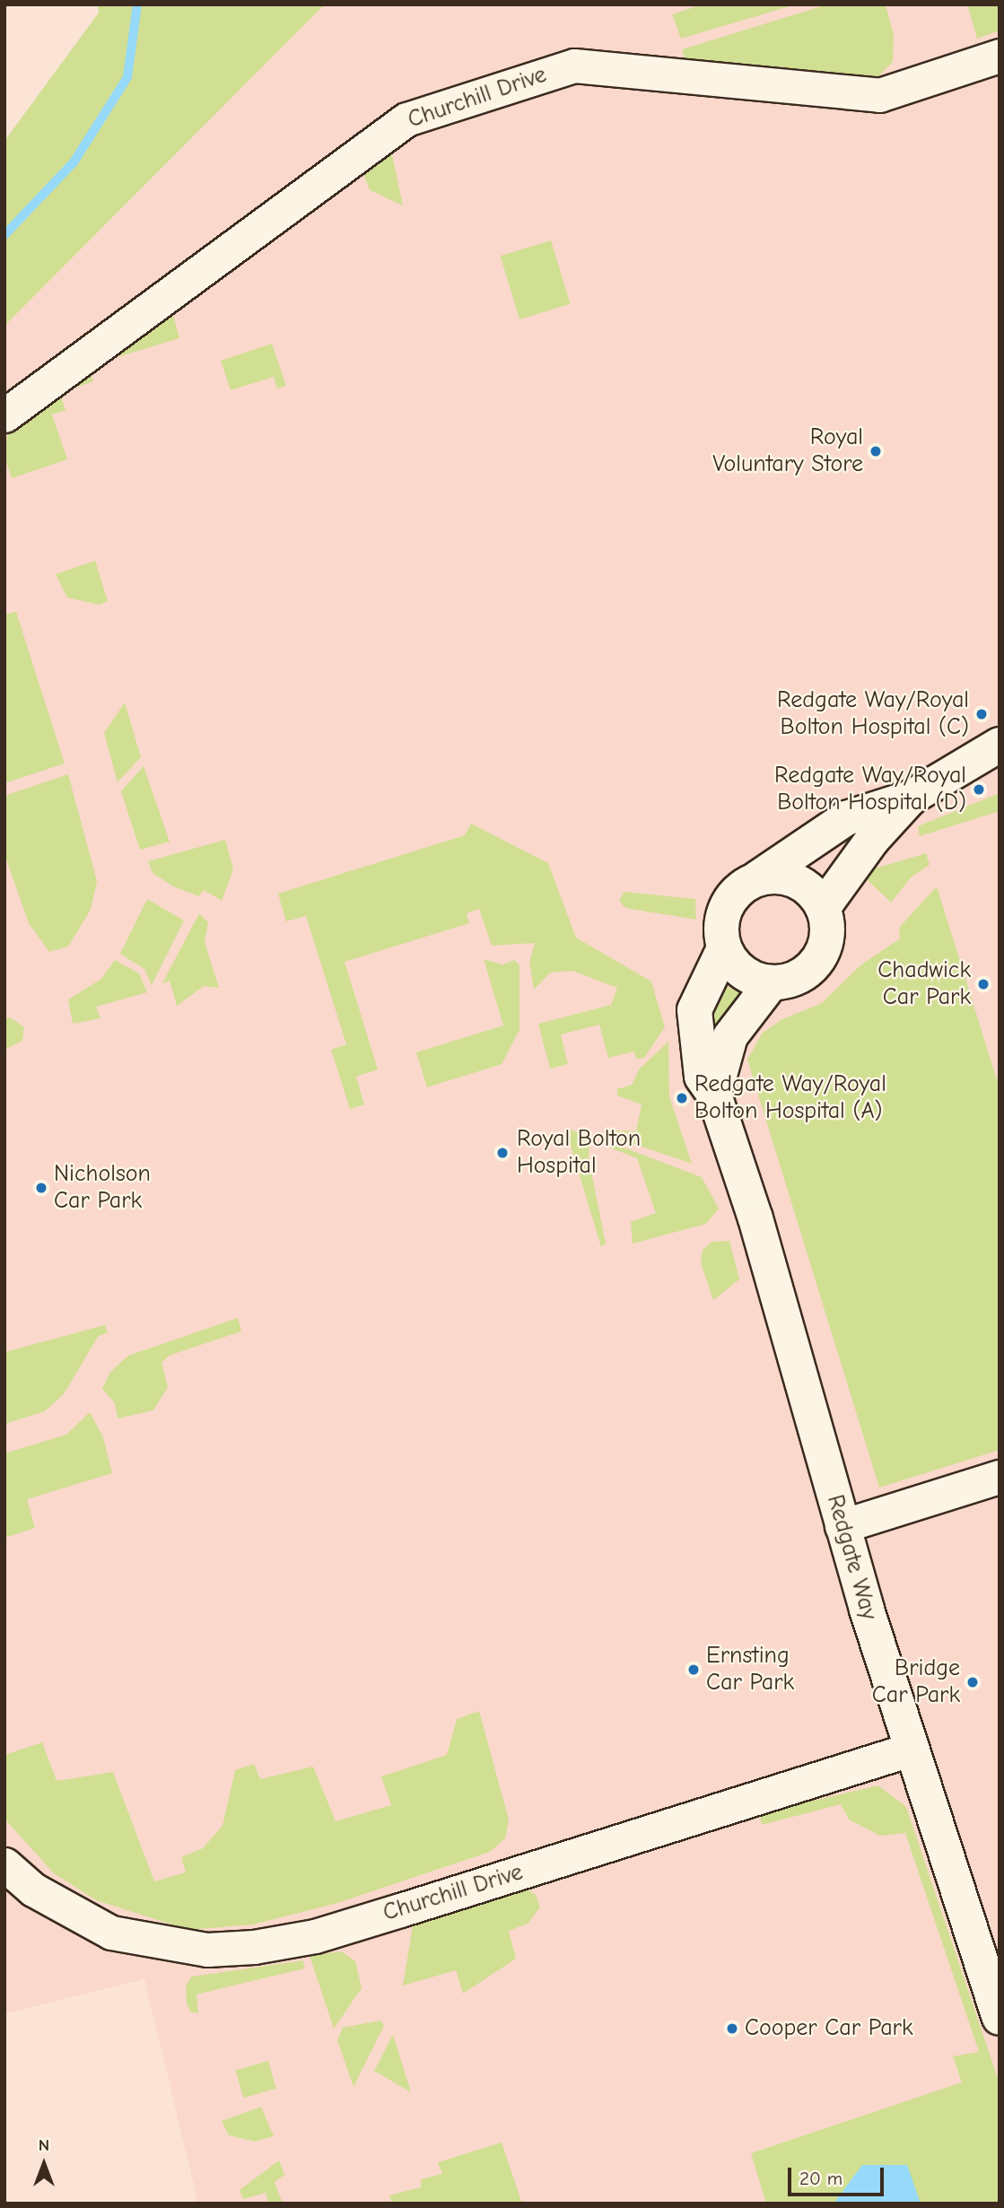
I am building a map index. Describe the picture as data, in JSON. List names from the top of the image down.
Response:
{
  "streets": {
    "street": ["Churchill Drive", "Redgate Way"]
  },
  "crossings": [
    ["Churchill Drive", "Redgate Way"]
  ],
  "places": [
    "Royal Voluntary Store",
    "Redgate Way/Royal Bolton Hospital (C)",
    "Redgate Way/Royal Bolton Hospital (D)",
    "Chadwick Car Park",
    "Redgate Way/Royal Bolton Hospital (A)",
    "Royal Bolton Hospital",
    "Nicholson Car Park",
    "Ernsting Car Park",
    "Bridge Car Park",
    "Cooper Car Park"
  ],
  "scale_bar": "20 m",
  "north": "top"
}
